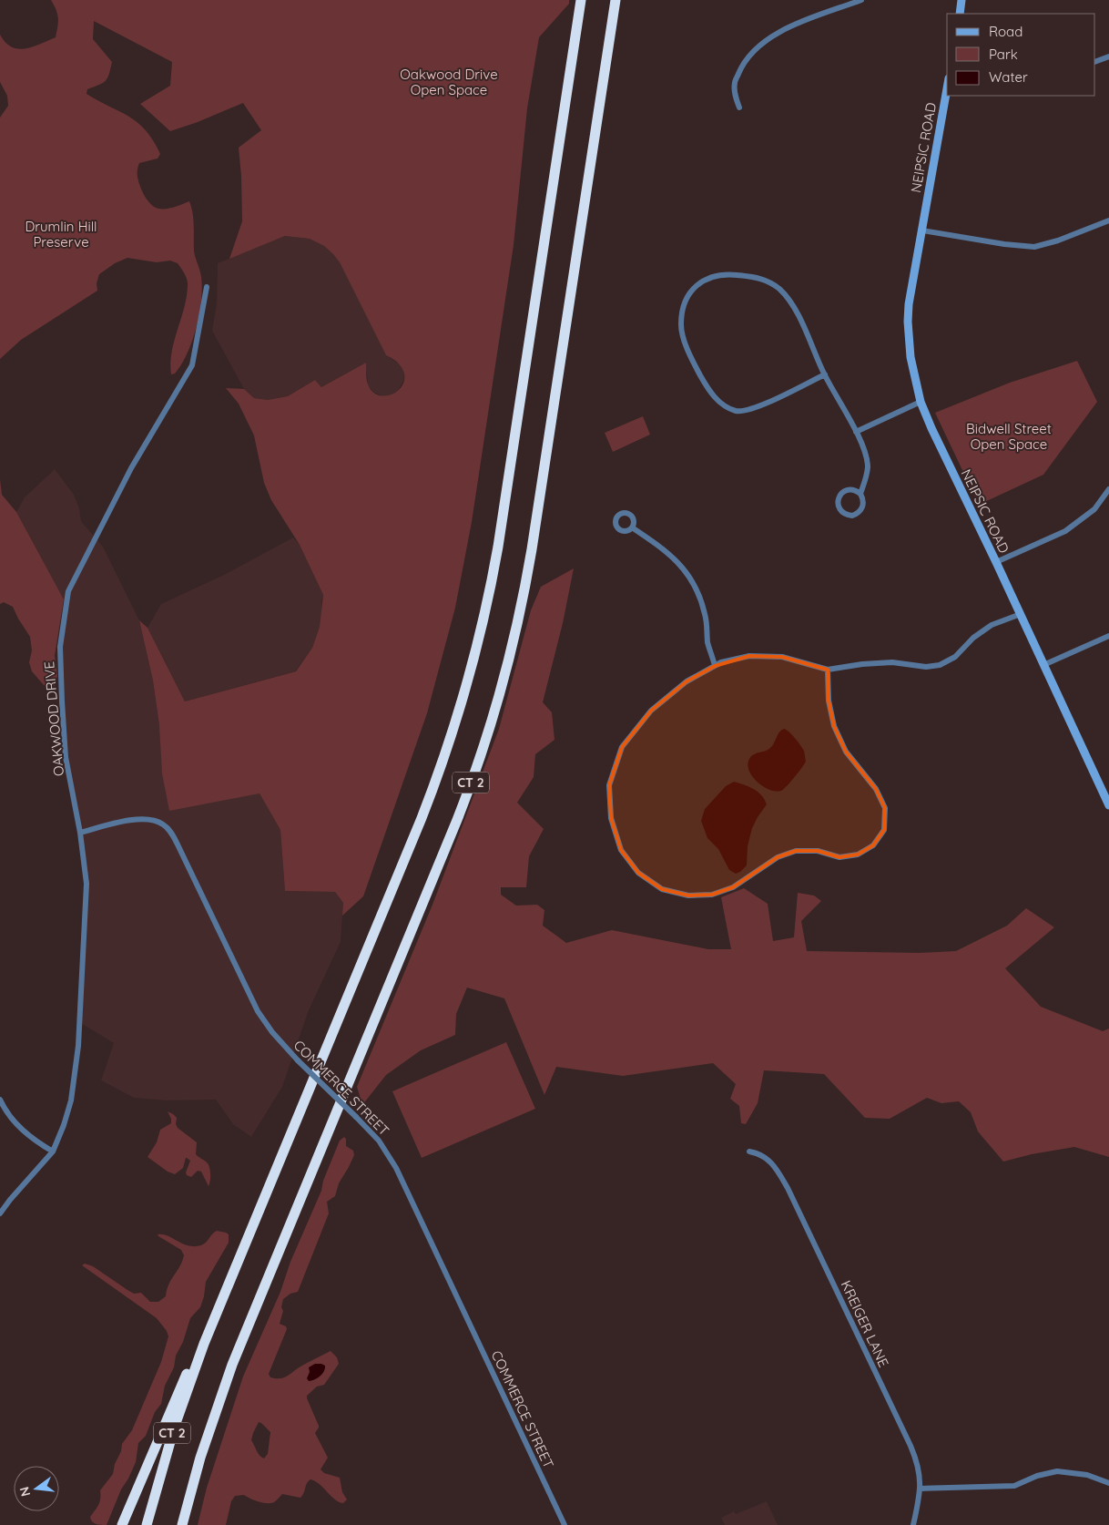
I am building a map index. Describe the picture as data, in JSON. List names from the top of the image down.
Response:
{
  "streets": {
    "highway": ["CT 2"],
    "street": [
      "NEIPSIC ROAD",
      "OAKWOOD DRIVE",
      "COMMERCE STREET",
      "KREIGER LANE"
    ]
  },
  "crossings": [
    ["OAKWOOD DRIVE", "COMMERCE STREET"]
  ],
  "parks": ["Oakwood Drive Open Space", "Drumlin Hill Preserve", "Bidwell Street Open Space"],
  "legend": ["Road", "Park", "Water"],
  "north": "left"
}
